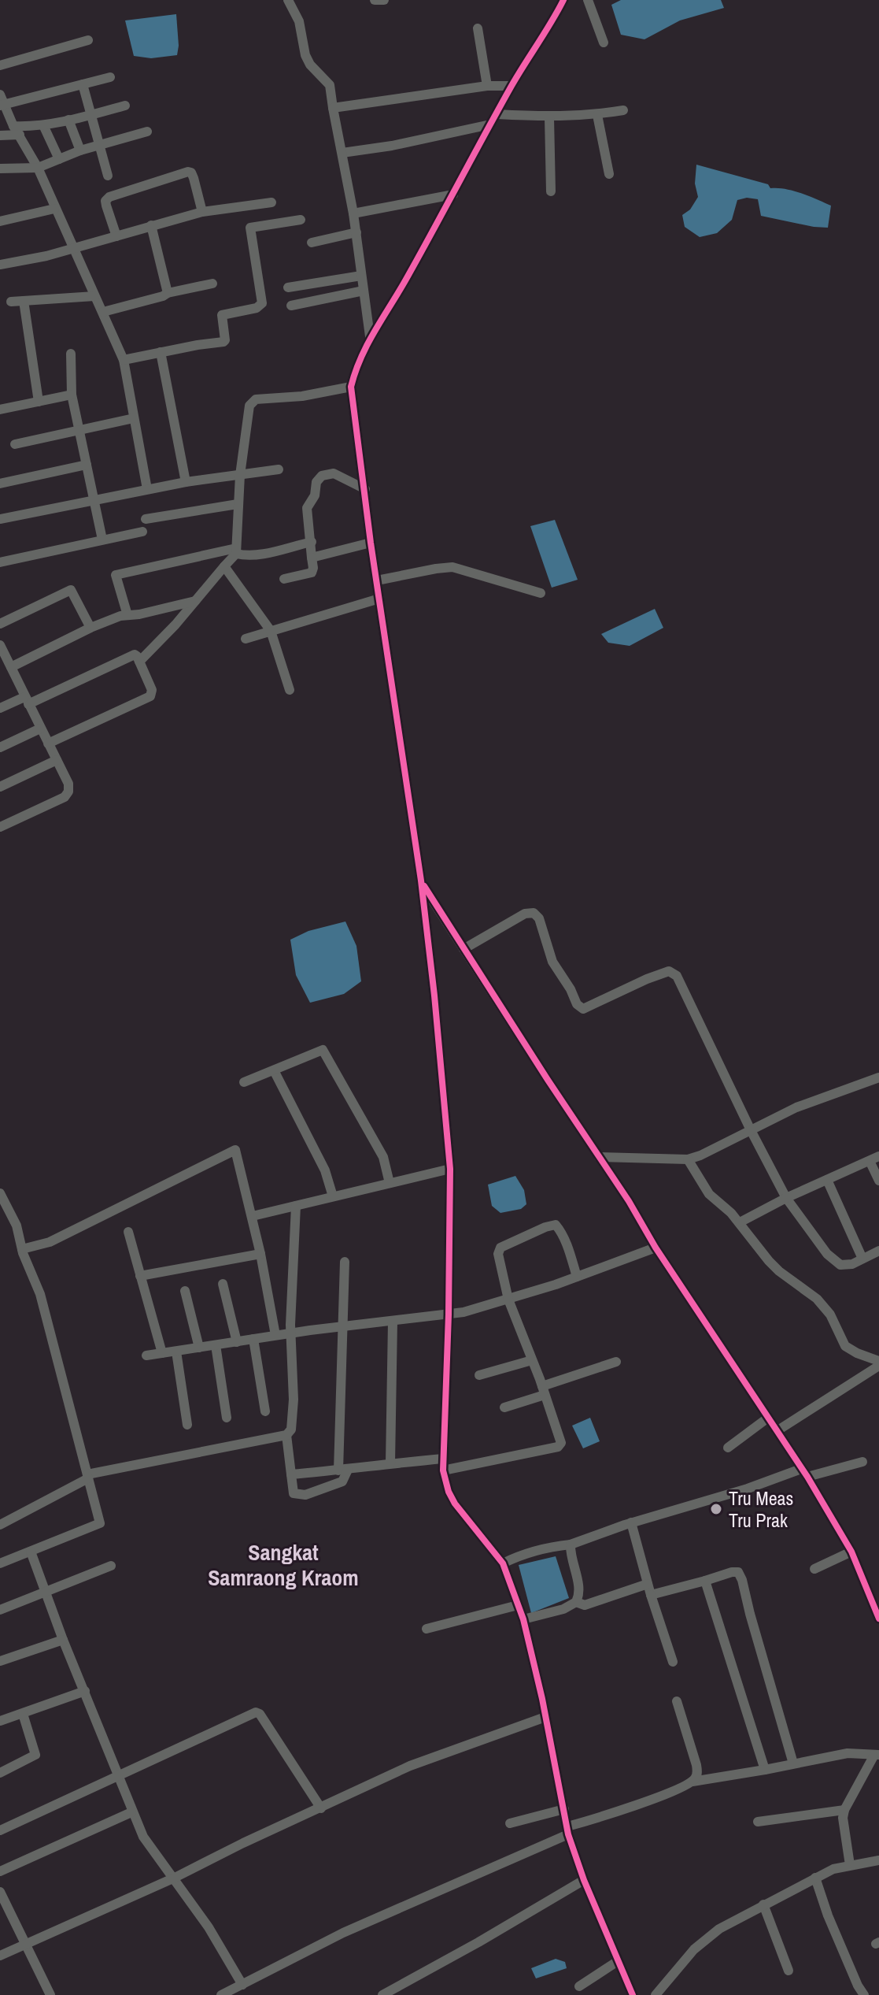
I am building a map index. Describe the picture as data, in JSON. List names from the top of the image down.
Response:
{
  "districts": ["Sangkat Samraong Kraom"],
  "places": ["Tru Meas Tru Prak"]
}
